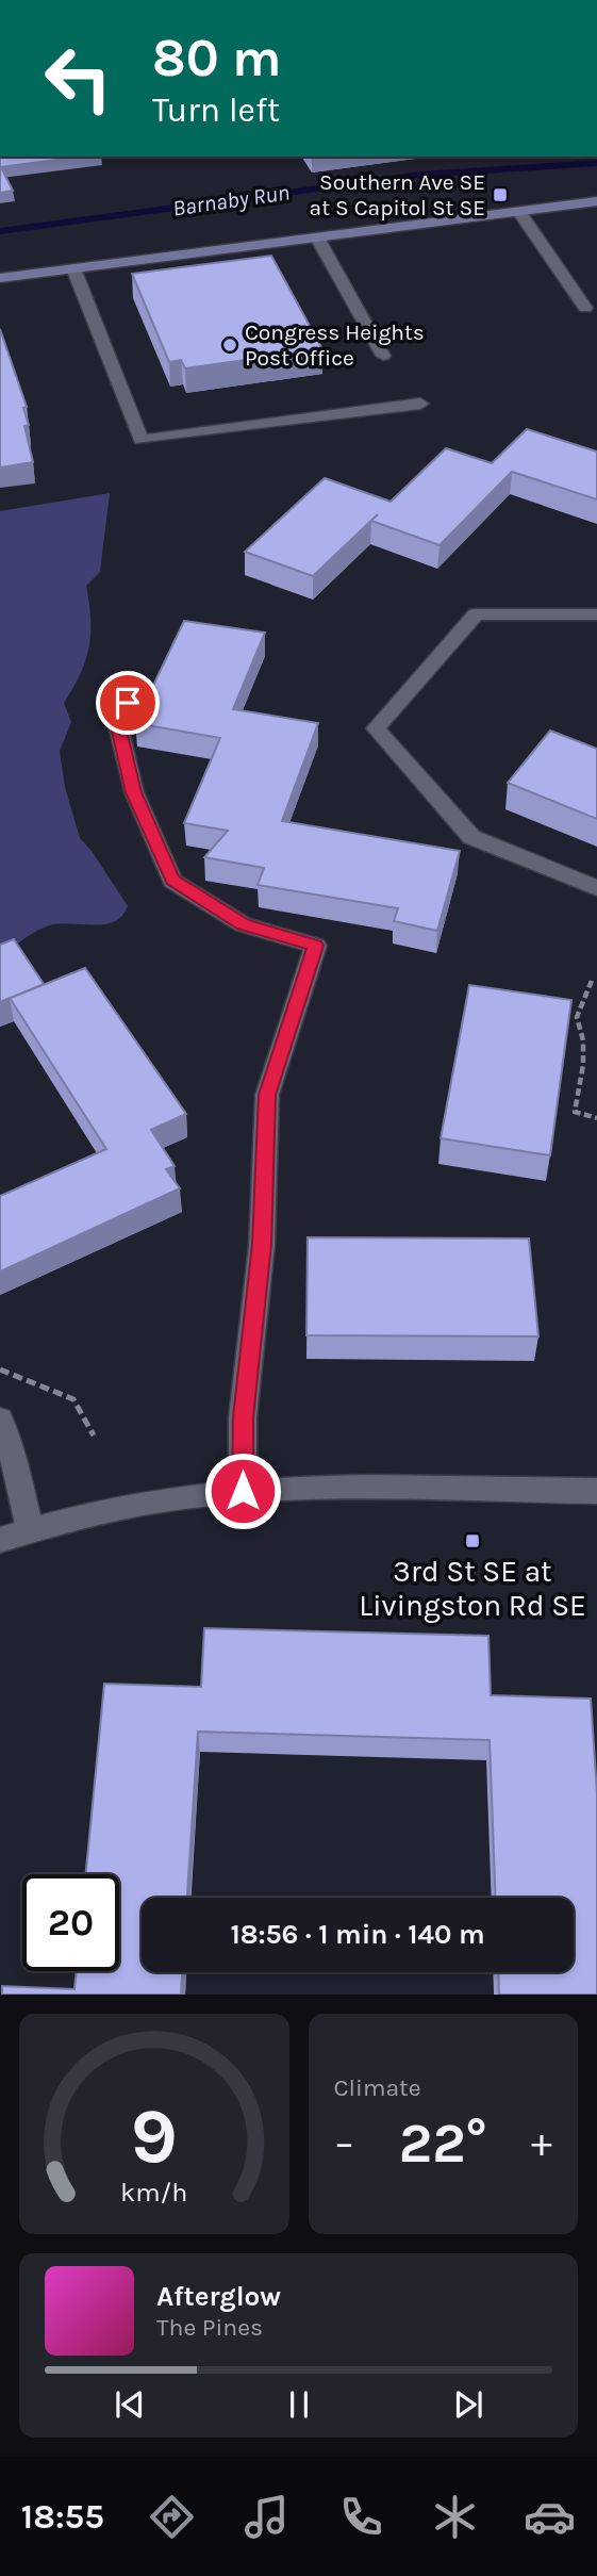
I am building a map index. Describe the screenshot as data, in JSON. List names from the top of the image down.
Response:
{
  "water": ["Barnaby Run"],
  "places": {
    "transit": ["Southern Ave SE at S Capitol St SE", "3rd St SE at Livingston Rd SE"],
    "other": ["Congress Heights Post Office"]
  },
  "page": {
    "turn": ["80 m", "Turn left"],
    "limit": "20",
    "trip": "18:56 · 1 min · 140 m",
    "tile": "Climate",
    "heat": ["−", "22°", "+"],
    "song": ["Afterglow", "The Pines"],
    "tabs": "18:55",
    "gauge": ["9", "km/h"]
  }
}
